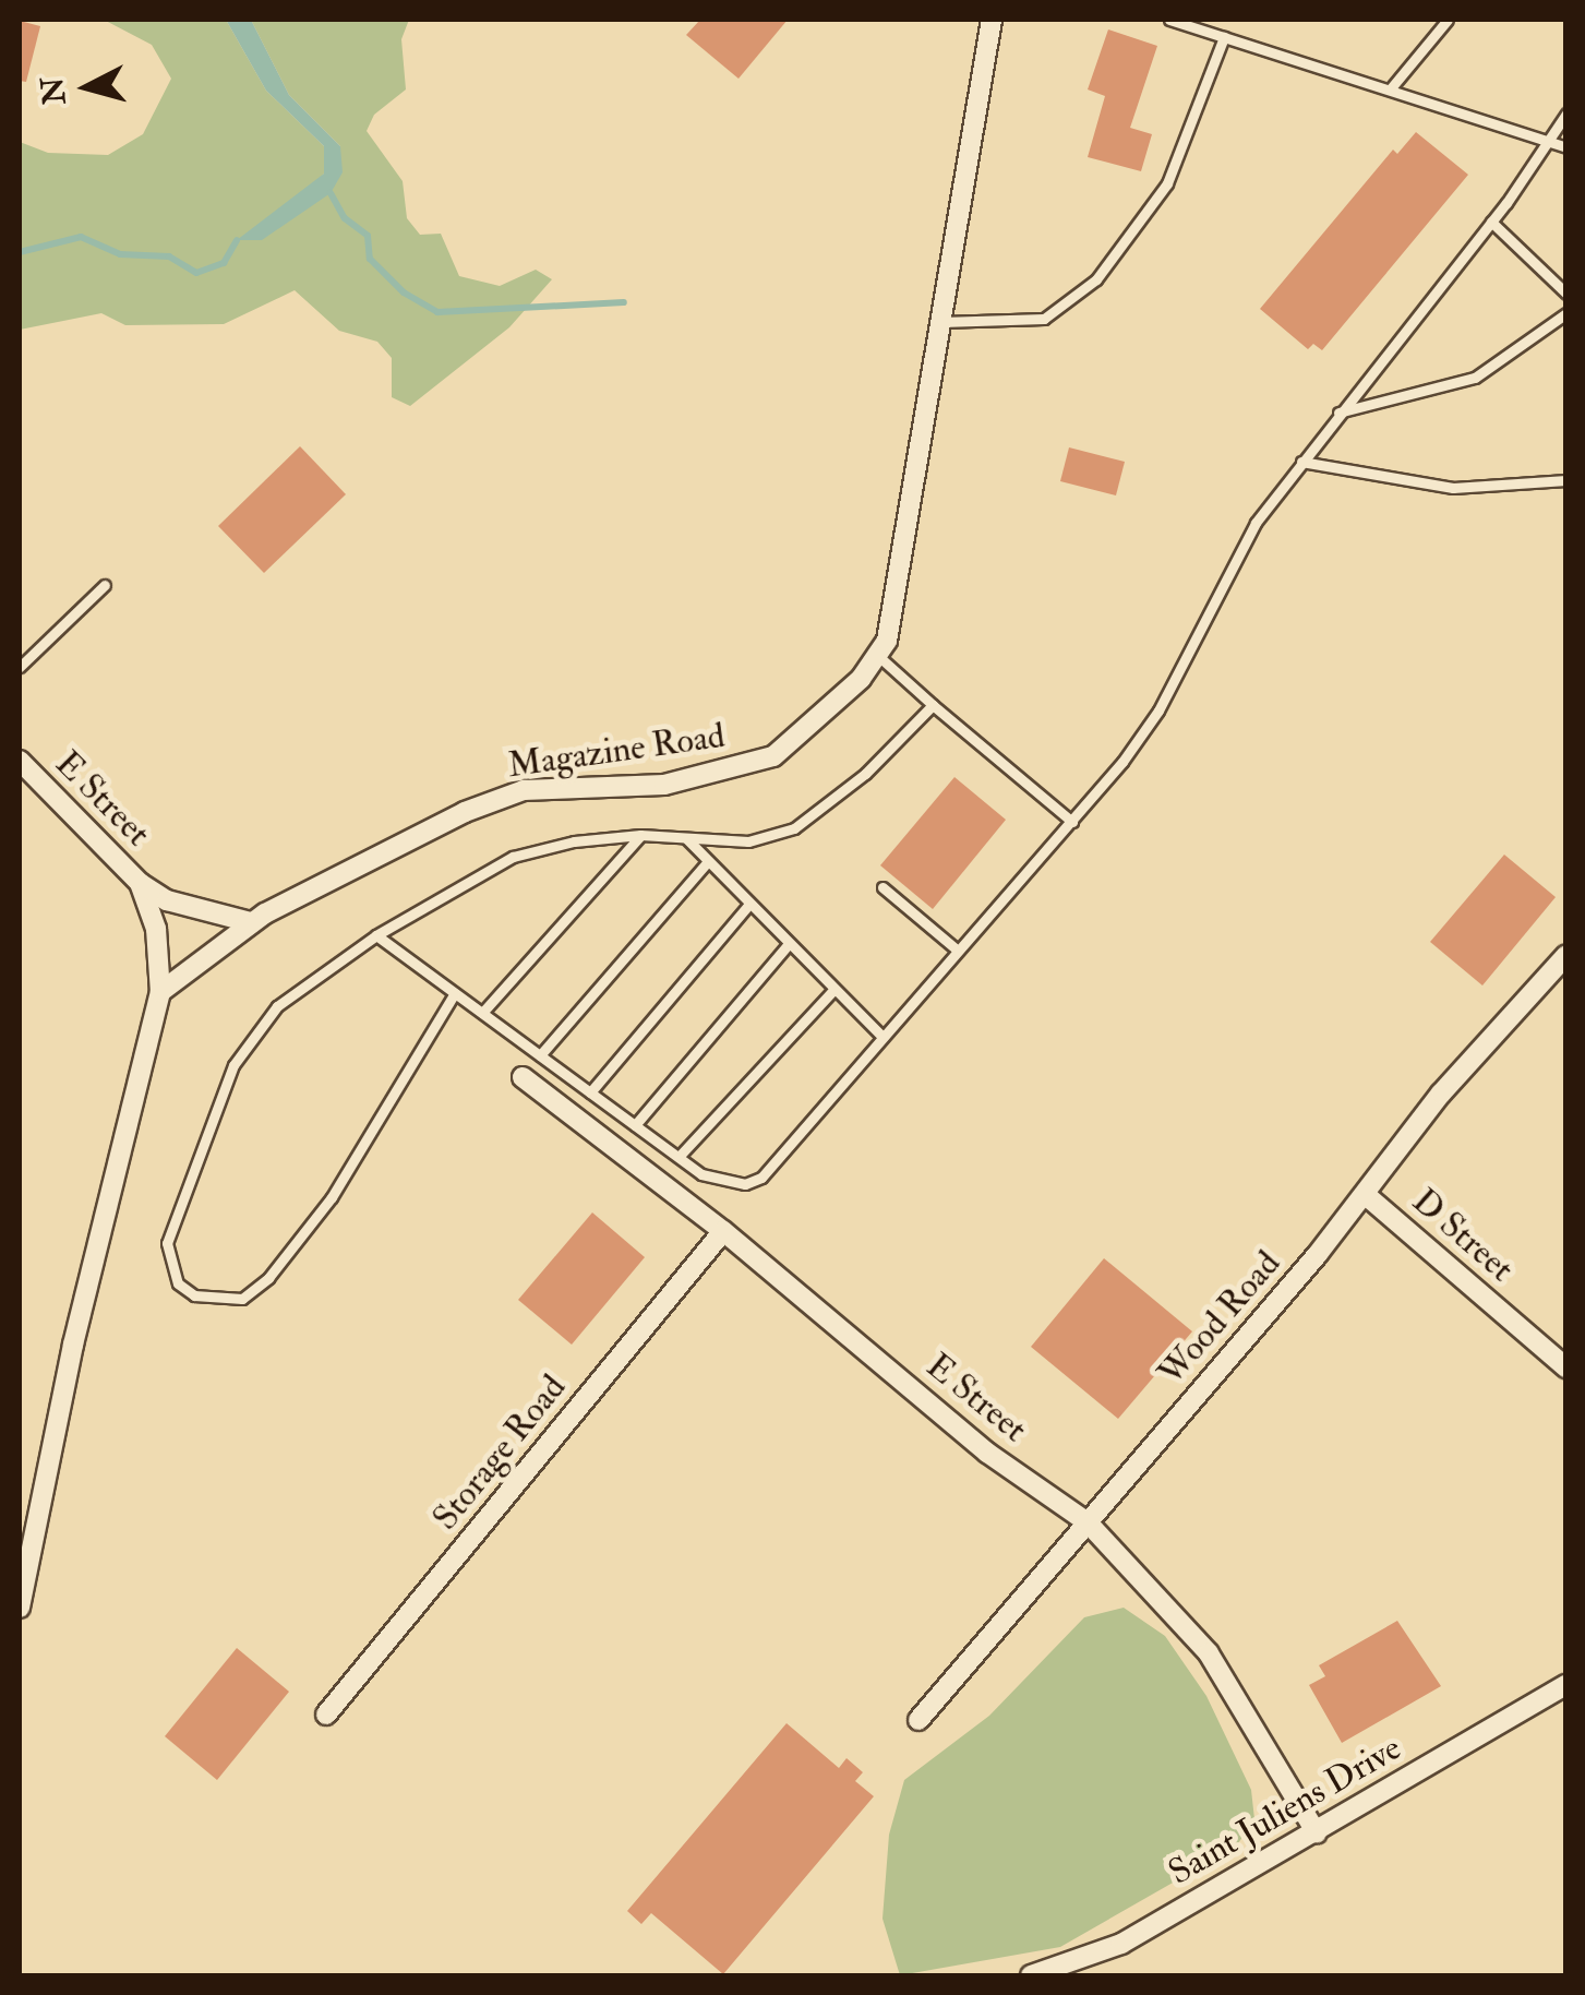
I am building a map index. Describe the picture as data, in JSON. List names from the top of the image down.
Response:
{
  "streets": {
    "street": [
      "Magazine Road",
      "E Street",
      "D Street",
      "Wood Road",
      "Storage Road",
      "Saint Juliens Drive"
    ]
  },
  "crossings": [
    ["Magazine Road", "E Street"],
    ["E Street", "Wood Road"],
    ["E Street", "Storage Road"],
    ["E Street", "Saint Juliens Drive"],
    ["D Street", "Wood Road"]
  ],
  "north": "left"
}
